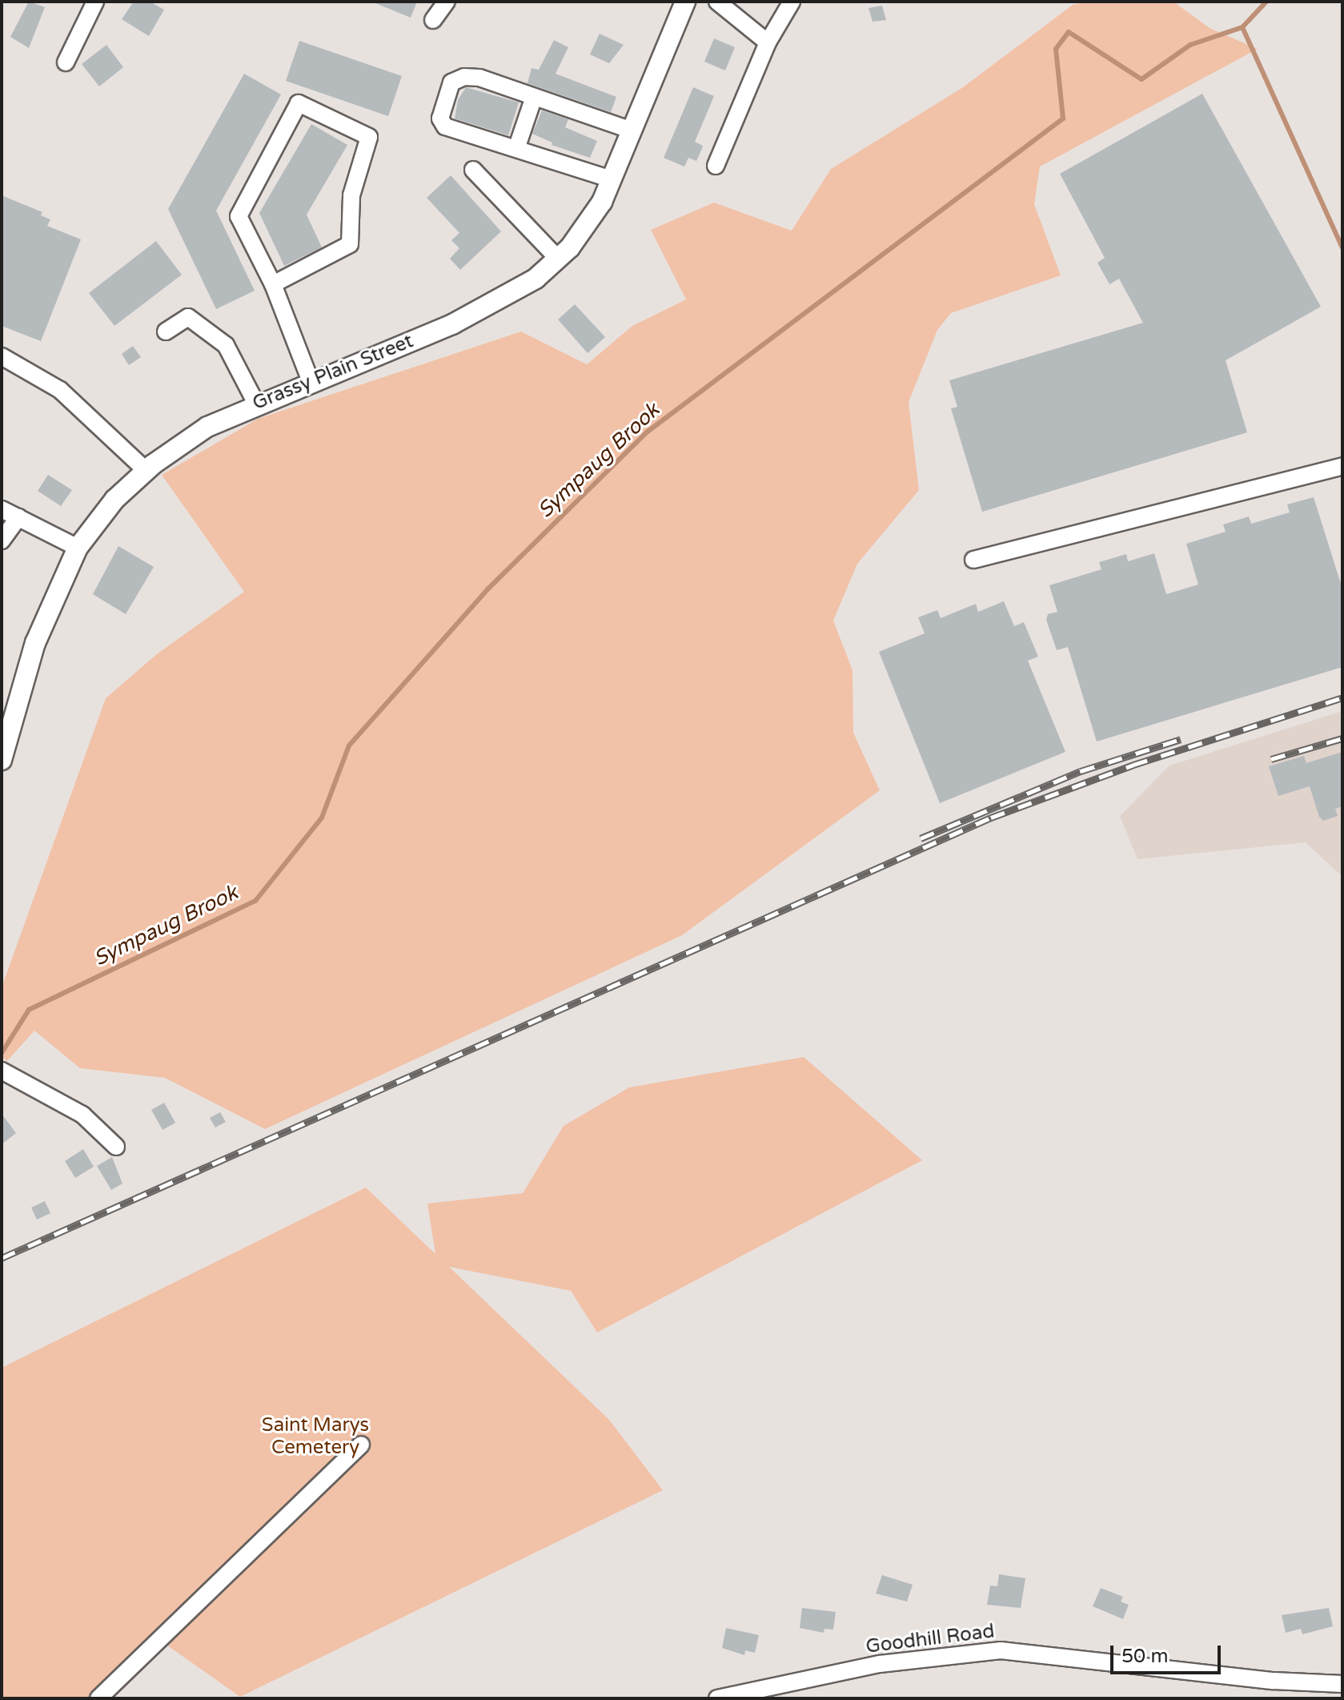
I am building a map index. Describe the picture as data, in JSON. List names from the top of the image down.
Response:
{
  "streets": {
    "main road": ["Grassy Plain Street"],
    "street": ["Goodhill Road"]
  },
  "water": ["Sympaug Brook"],
  "parks": ["Saint Marys Cemetery"],
  "scale_bar": "50 m"
}
